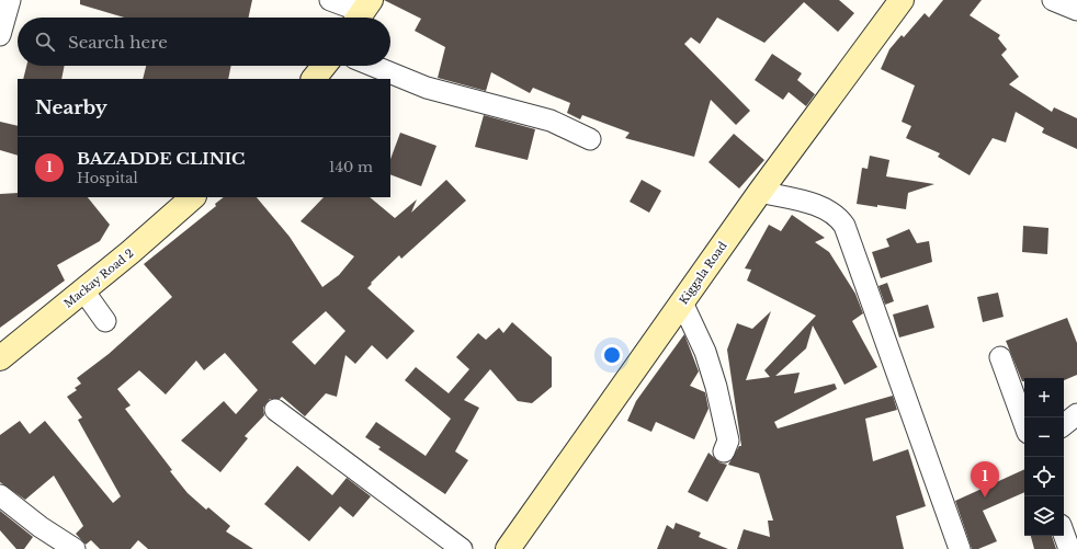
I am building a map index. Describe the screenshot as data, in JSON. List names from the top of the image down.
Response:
{
  "streets": {
    "street": ["Kiggala Road", "Mackay Road 2"]
  },
  "page": {
    "search": "Search here",
    "heading": "Nearby",
    "list": [
      {
        "mark": "1",
        "name": "BAZADDE CLINIC",
        "note": "Hospital",
        "value": "140 m"
      }
    ],
    "map_buttons": ["+", "−"],
    "pins": "1"
  }
}
